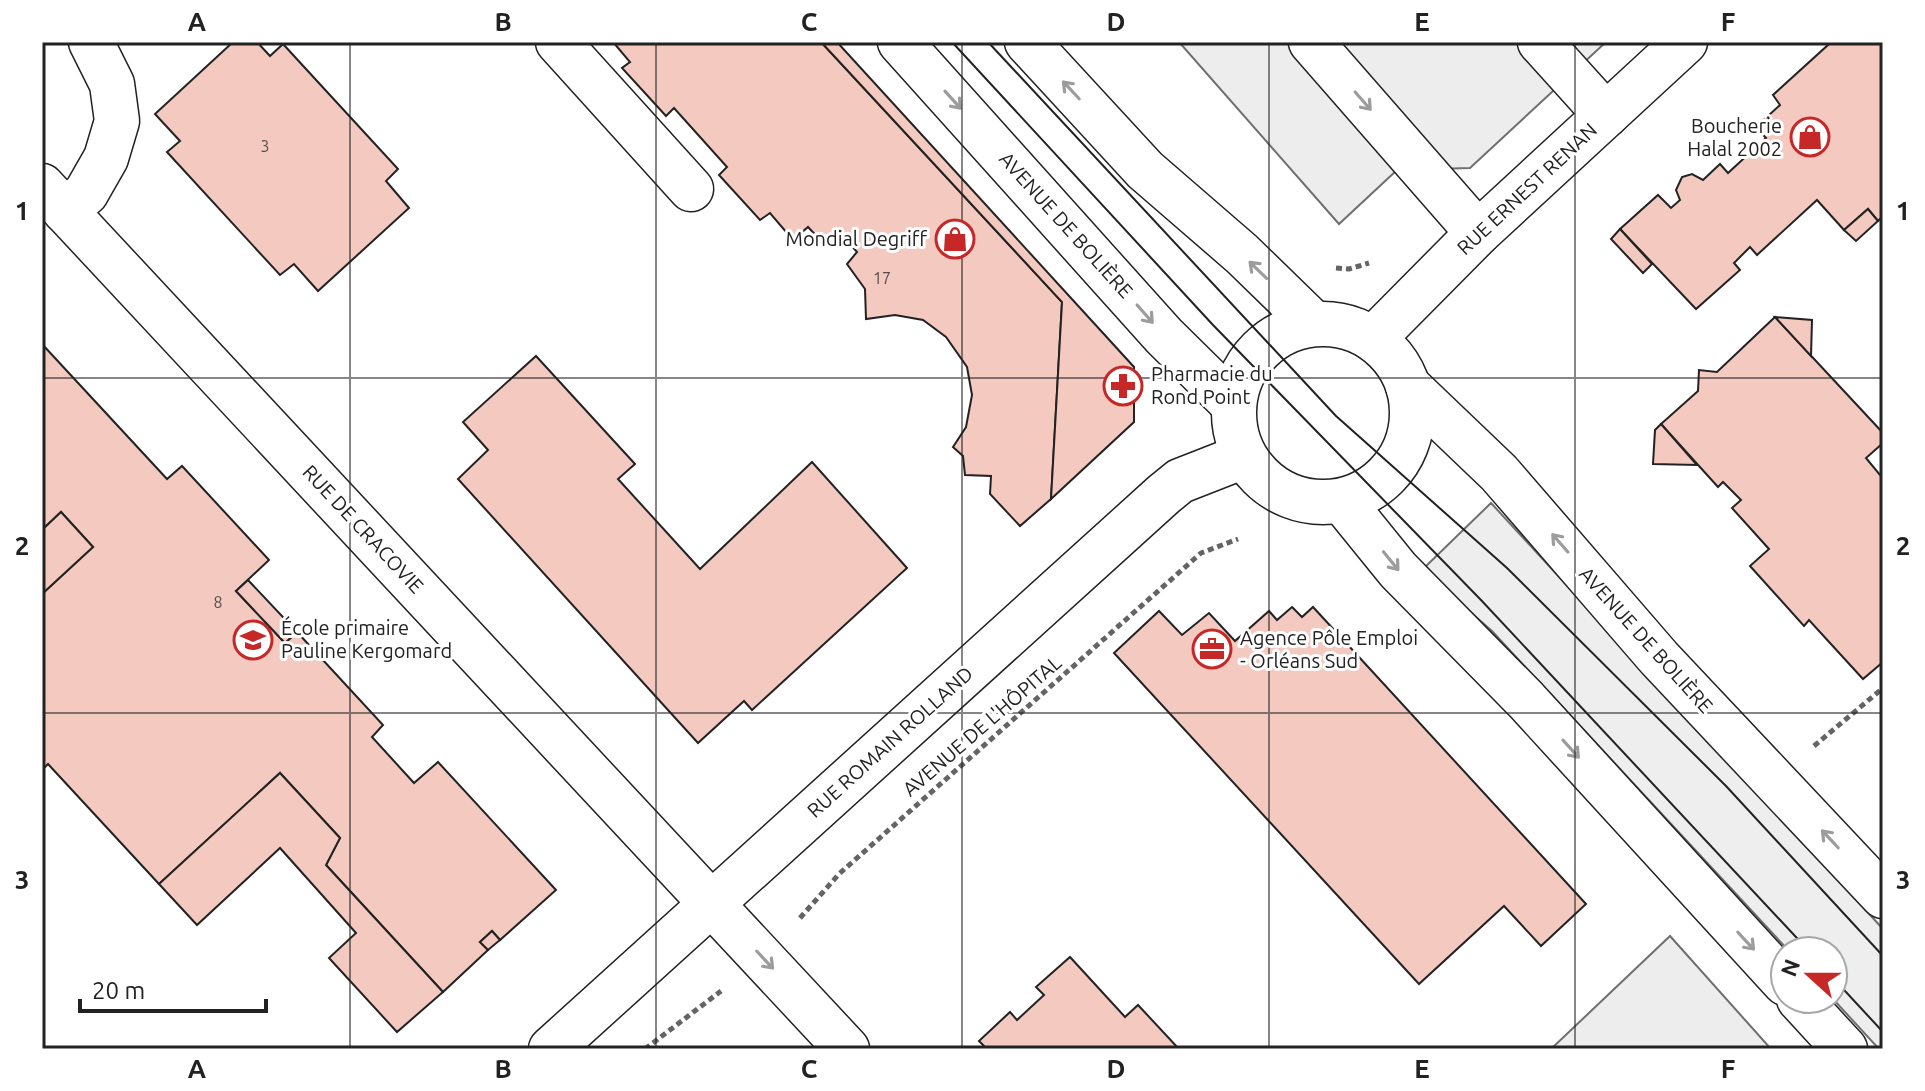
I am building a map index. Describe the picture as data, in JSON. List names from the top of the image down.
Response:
{
  "streets": {
    "street": [
      "RUE ERNEST RENAN",
      "AVENUE DE BOLIÈRE",
      "RUE DE CRACOVIE",
      "RUE ROMAIN ROLLAND"
    ],
    "path": ["AVENUE DE L'HÔPITAL"]
  },
  "crossings": [
    ["RUE ERNEST RENAN", "AVENUE DE BOLIÈRE"],
    ["RUE ERNEST RENAN", "RUE ROMAIN ROLLAND"],
    ["AVENUE DE BOLIÈRE", "RUE ROMAIN ROLLAND"],
    ["RUE DE CRACOVIE", "RUE ROMAIN ROLLAND"]
  ],
  "places": {
    "shop": ["Boucherie Halal 2002", "Mondial Degriff"],
    "pharmacy": ["Pharmacie du Rond Point"],
    "school or university": ["École primaire Pauline Kergomard"],
    "office": ["Agence Pôle Emploi - Orléans Sud"]
  },
  "house_numbers": ["3", "17", "8"],
  "scale_bar": "20 m",
  "north": "left",
  "grid": {
    "columns": [
      "A",
      "B",
      "C",
      "D",
      "E",
      "F"
    ],
    "rows": ["1", "2", "3"]
  }
}
